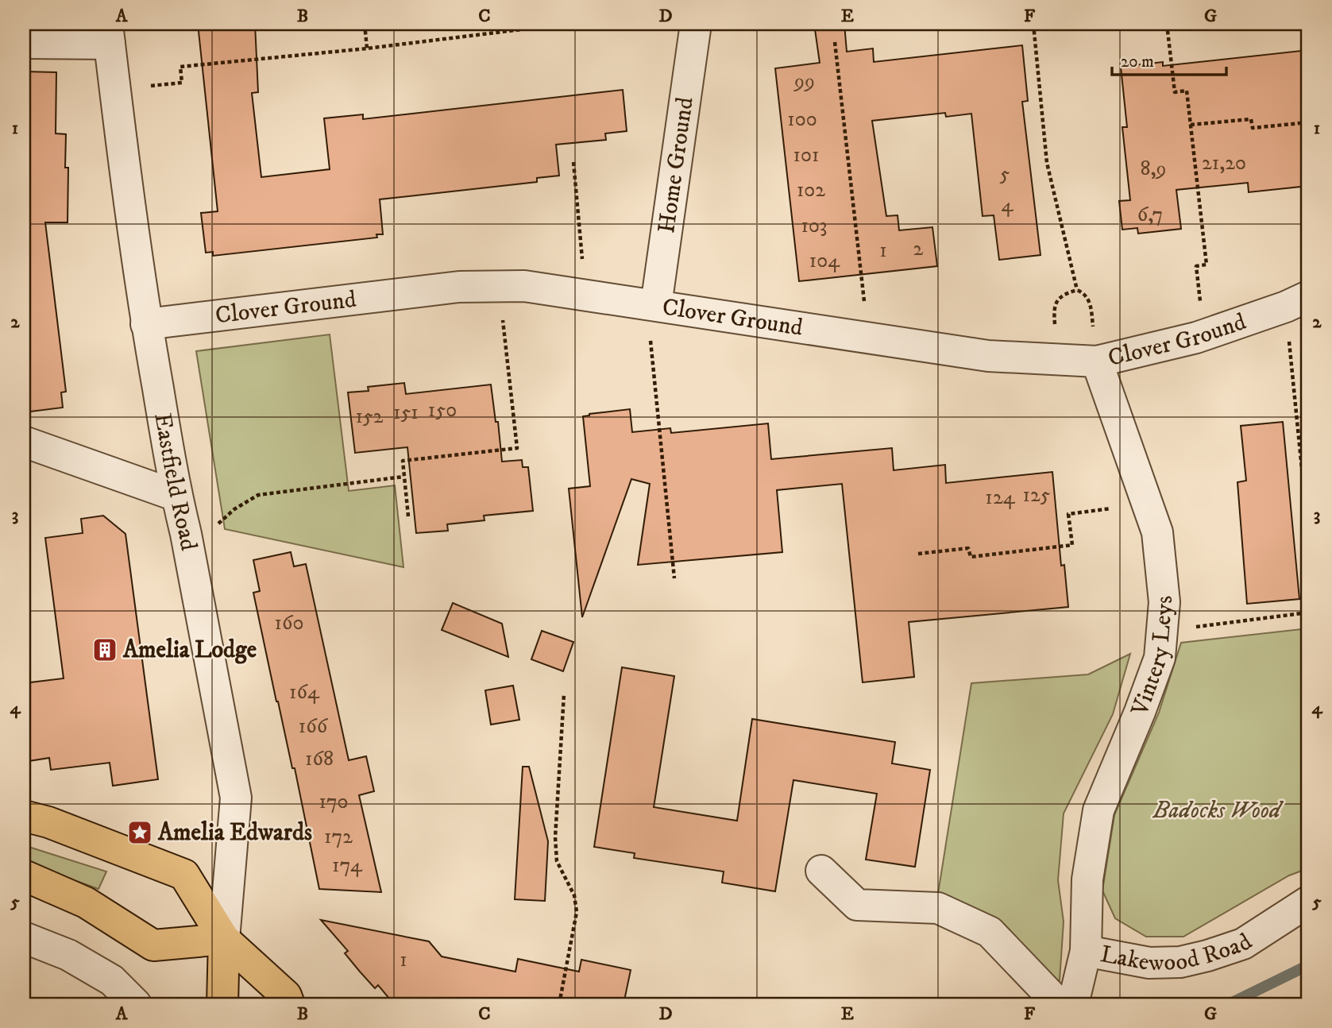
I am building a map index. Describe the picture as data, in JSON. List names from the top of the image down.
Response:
{
  "streets": {
    "street": [
      "Home Ground",
      "Clover Ground",
      "Eastfield Road",
      "Vintery Leys",
      "Lakewood Road"
    ]
  },
  "crossings": [
    ["Home Ground", "Clover Ground"],
    ["Clover Ground", "Eastfield Road"],
    ["Clover Ground", "Vintery Leys"],
    ["Vintery Leys", "Lakewood Road"]
  ],
  "parks": ["Badocks Wood"],
  "places": {
    "building": ["Amelia Lodge"],
    "place": ["Amelia Edwards"]
  },
  "house_numbers": [
    "99",
    "100",
    "101",
    "21,20",
    "8,9",
    "5",
    "102",
    "4",
    "6,7",
    "103",
    "2",
    "1",
    "104",
    "150",
    "151",
    "152",
    "125",
    "124",
    "160",
    "164",
    "166",
    "168",
    "170",
    "172",
    "174",
    "1"
  ],
  "scale_bar": "20 m",
  "grid": {
    "columns": [
      "A",
      "B",
      "C",
      "D",
      "E",
      "F",
      "G"
    ],
    "rows": [
      "1",
      "2",
      "3",
      "4",
      "5"
    ]
  }
}
